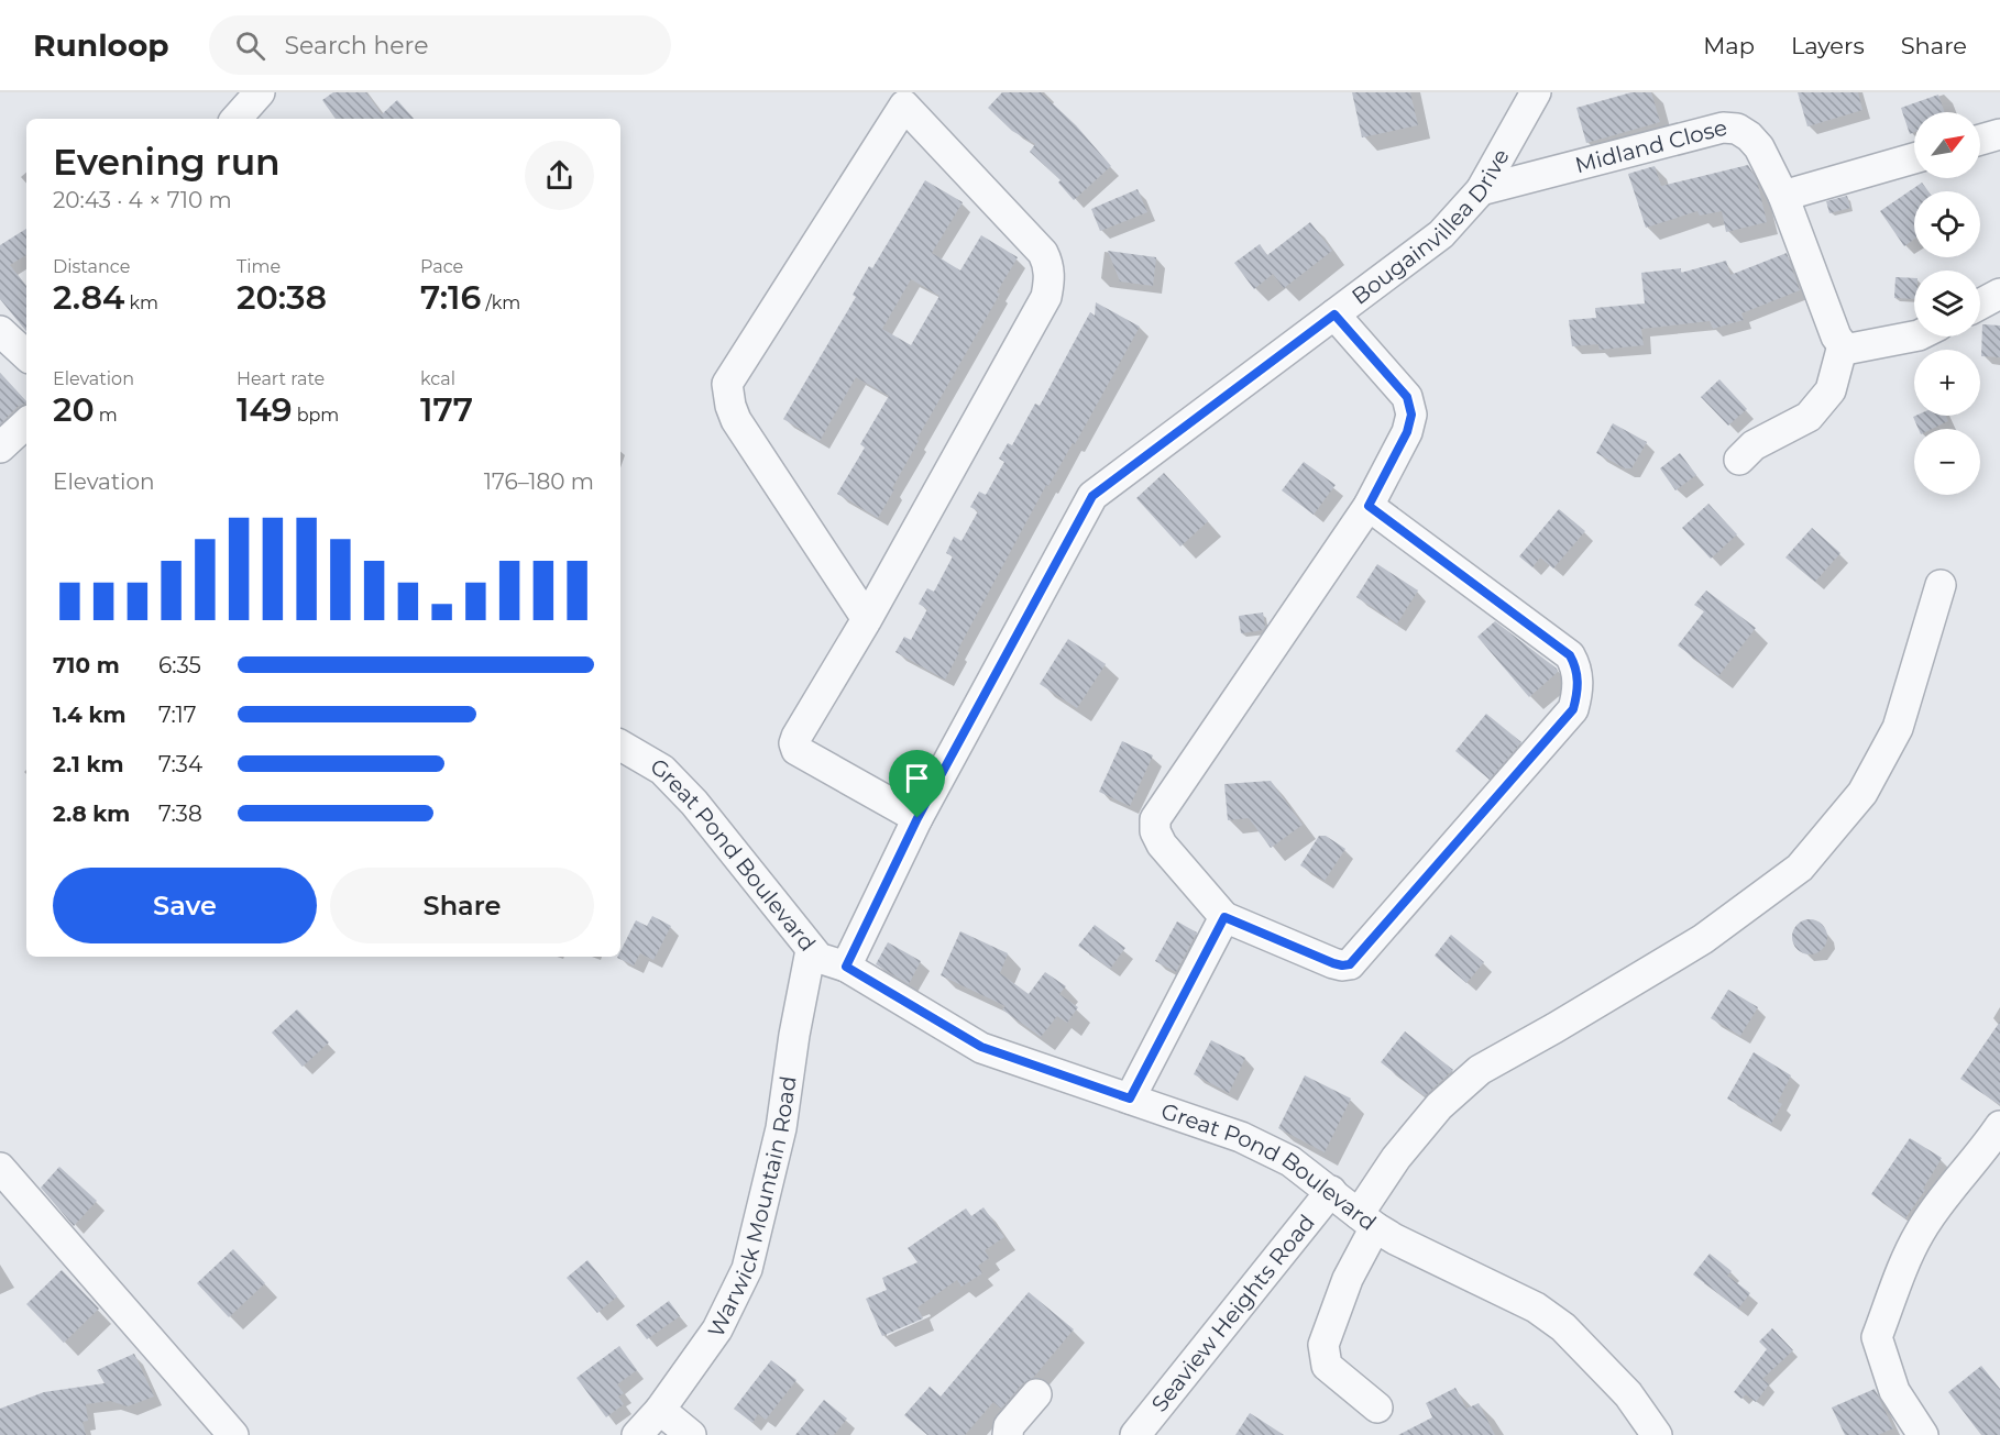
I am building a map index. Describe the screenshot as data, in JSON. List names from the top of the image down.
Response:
{
  "streets": {
    "street": [
      "Midland Close",
      "Bougainvillea Drive",
      "Great Pond Boulevard",
      "Warwick Mountain Road",
      "Seaview Heights Road"
    ]
  },
  "crossings": [
    ["Midland Close", "Bougainvillea Drive"],
    ["Bougainvillea Drive", "Great Pond Boulevard"],
    ["Great Pond Boulevard", "Warwick Mountain Road"],
    ["Great Pond Boulevard", "Seaview Heights Road"]
  ],
  "north": "top right",
  "page": {
    "header": "Runloop",
    "search": "Search here",
    "nav": ["Map", "Layers", "Share"],
    "map_buttons": ["+", "−"],
    "heading": ["Evening run", "20:43 · 4 × 710 m"],
    "stats": [
      ["Distance", "2.84 km"],
      ["Time", "20:38"],
      ["Pace", "7:16 /km"],
      ["Elevation", "20 m"],
      ["Heart rate", "149 bpm"],
      ["kcal", "177"]
    ],
    "chart": ["Elevation", "176–180 m"],
    "list": [
      {
        "name": "710 m",
        "note": "6:35"
      },
      {
        "name": "1.4 km",
        "note": "7:17"
      },
      {
        "name": "2.1 km",
        "note": "7:34"
      },
      {
        "name": "2.8 km",
        "note": "7:38"
      }
    ],
    "buttons": ["Save", "Share"]
  }
}
